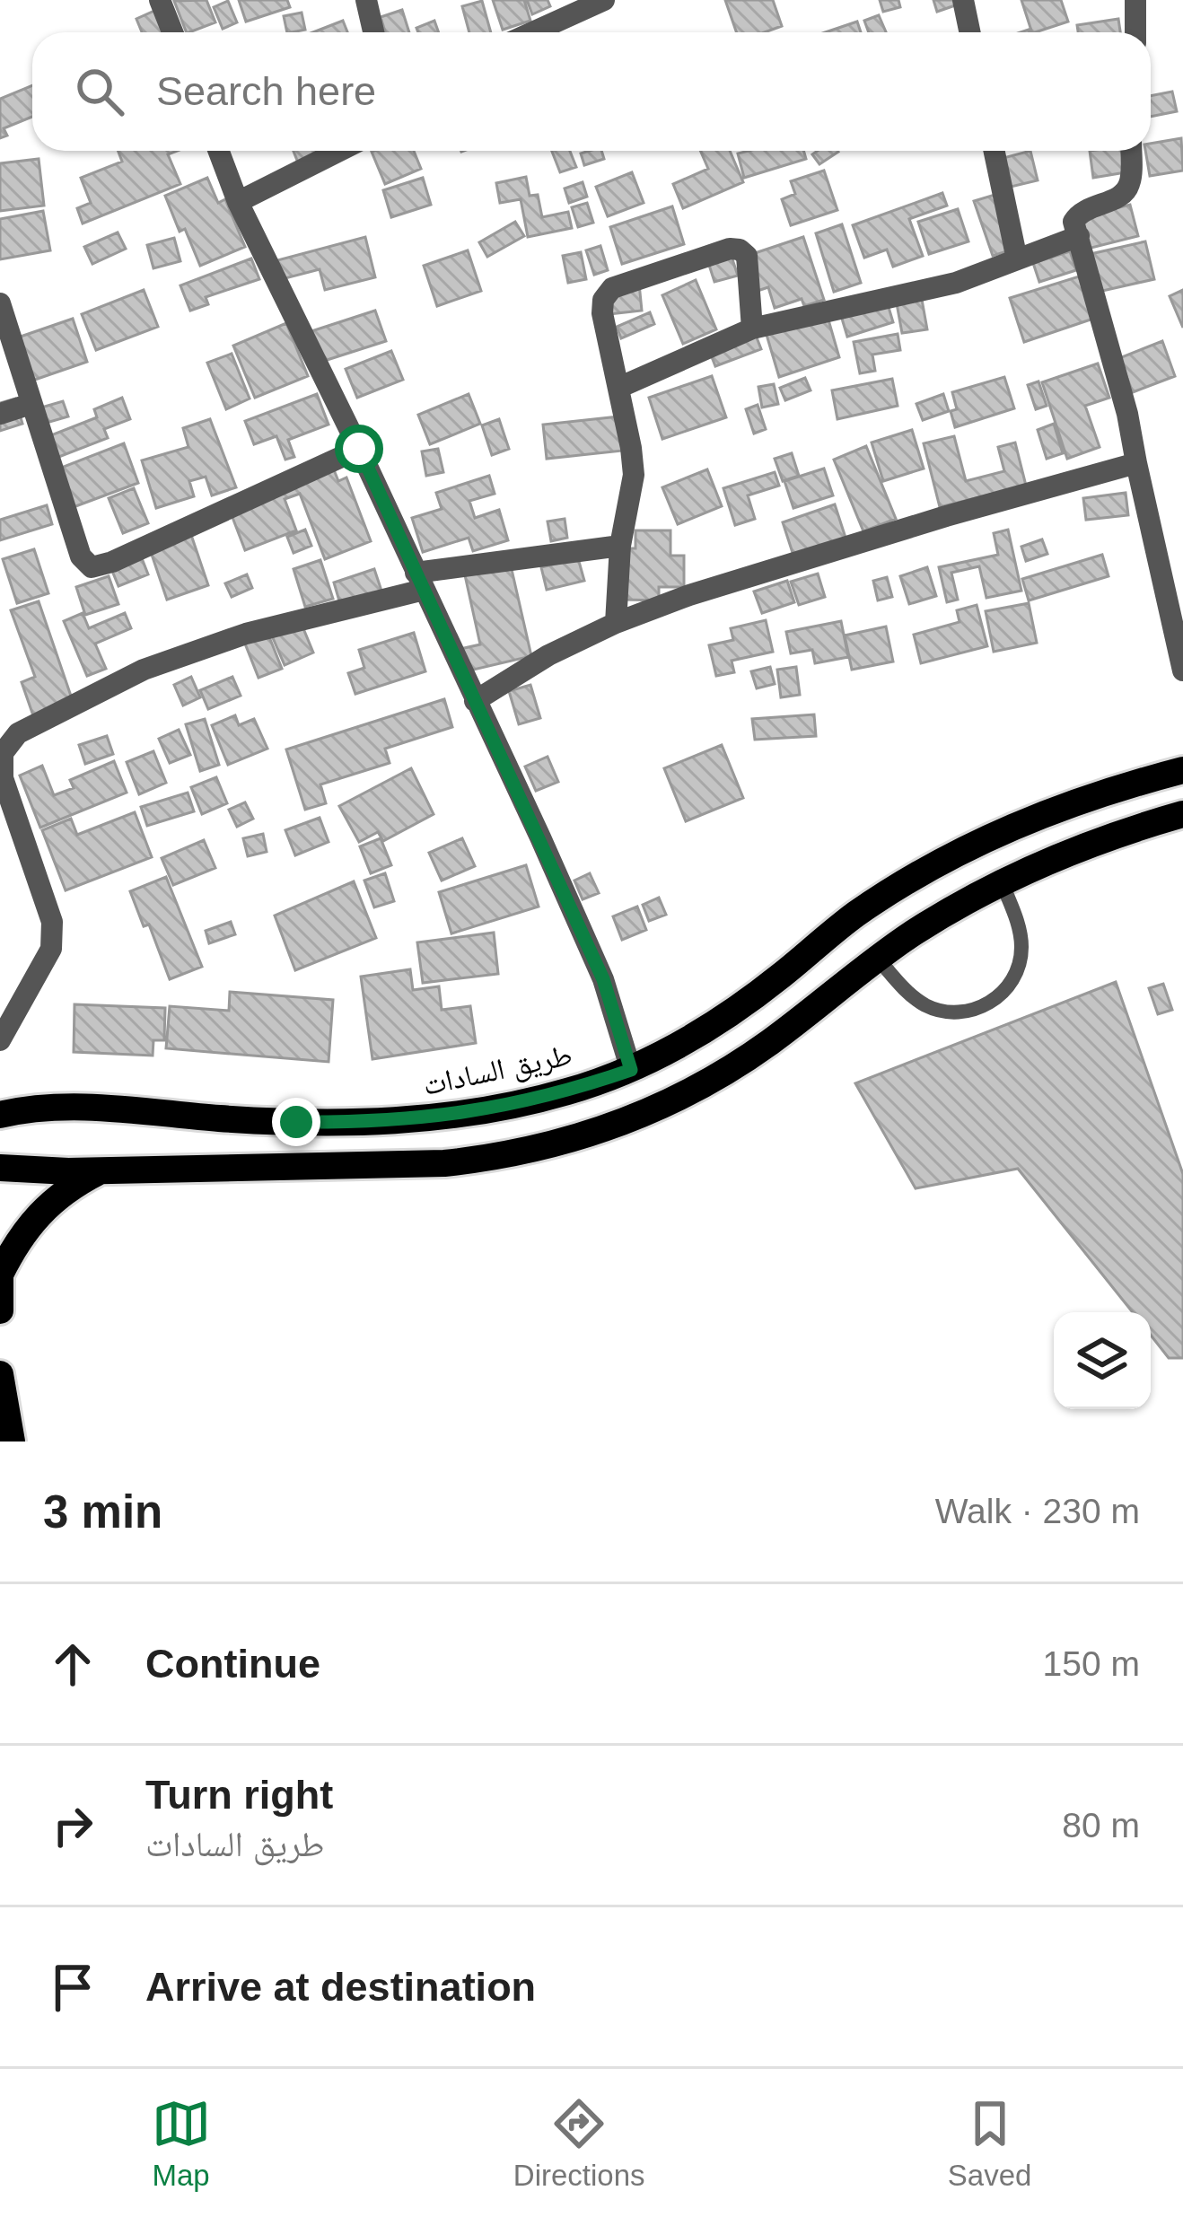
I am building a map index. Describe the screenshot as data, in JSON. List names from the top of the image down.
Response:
{
  "streets": {
    "main road": ["طريق السادات"]
  },
  "page": {
    "search": "Search here",
    "heading": ["3 min", "Walk · 230 m"],
    "list": [
      ["Continue", "150 m"],
      ["Turn right", "طريق السادات", "80 m"],
      "Arrive at destination"
    ],
    "nav": ["Map", "Directions", "Saved"]
  }
}
